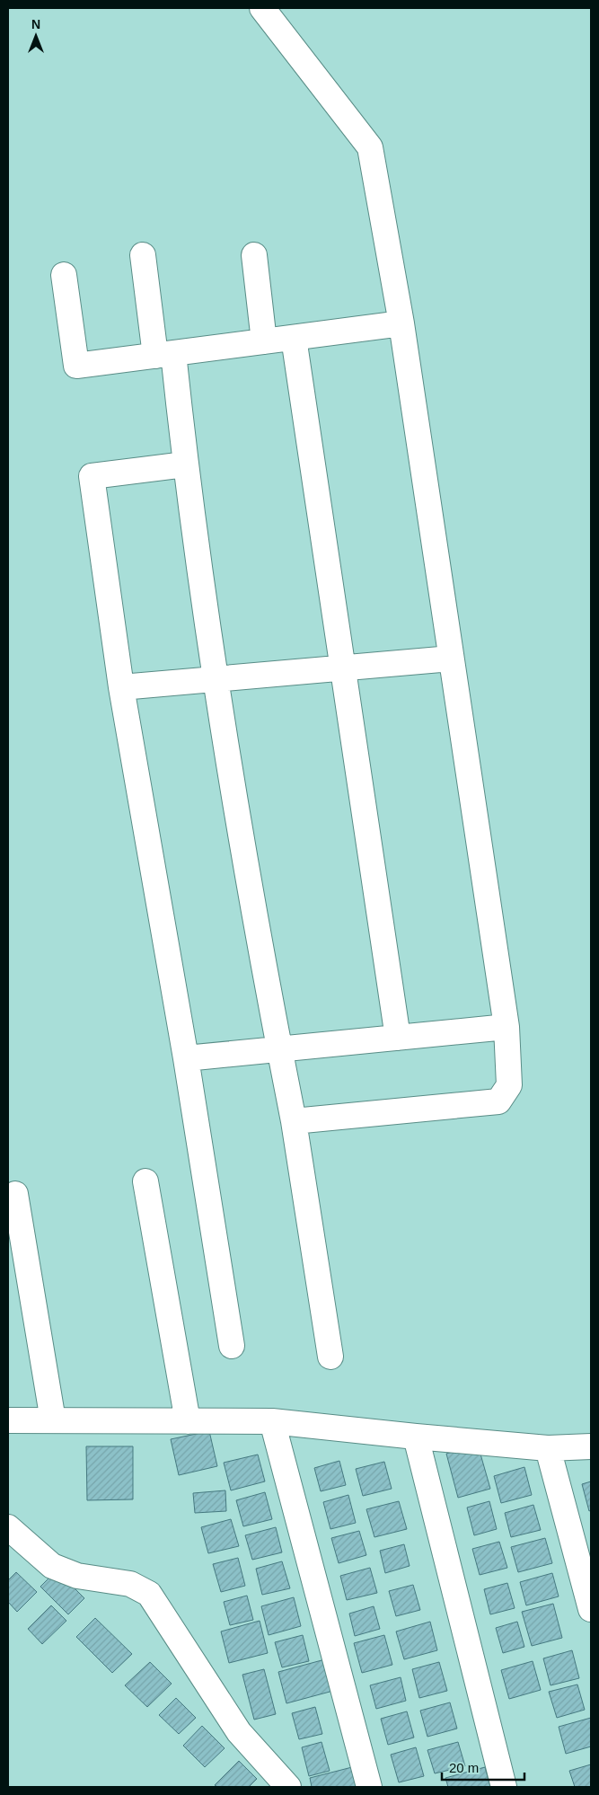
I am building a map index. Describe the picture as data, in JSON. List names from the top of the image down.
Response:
{
  "scale_bar": "20 m",
  "north": "top"
}
